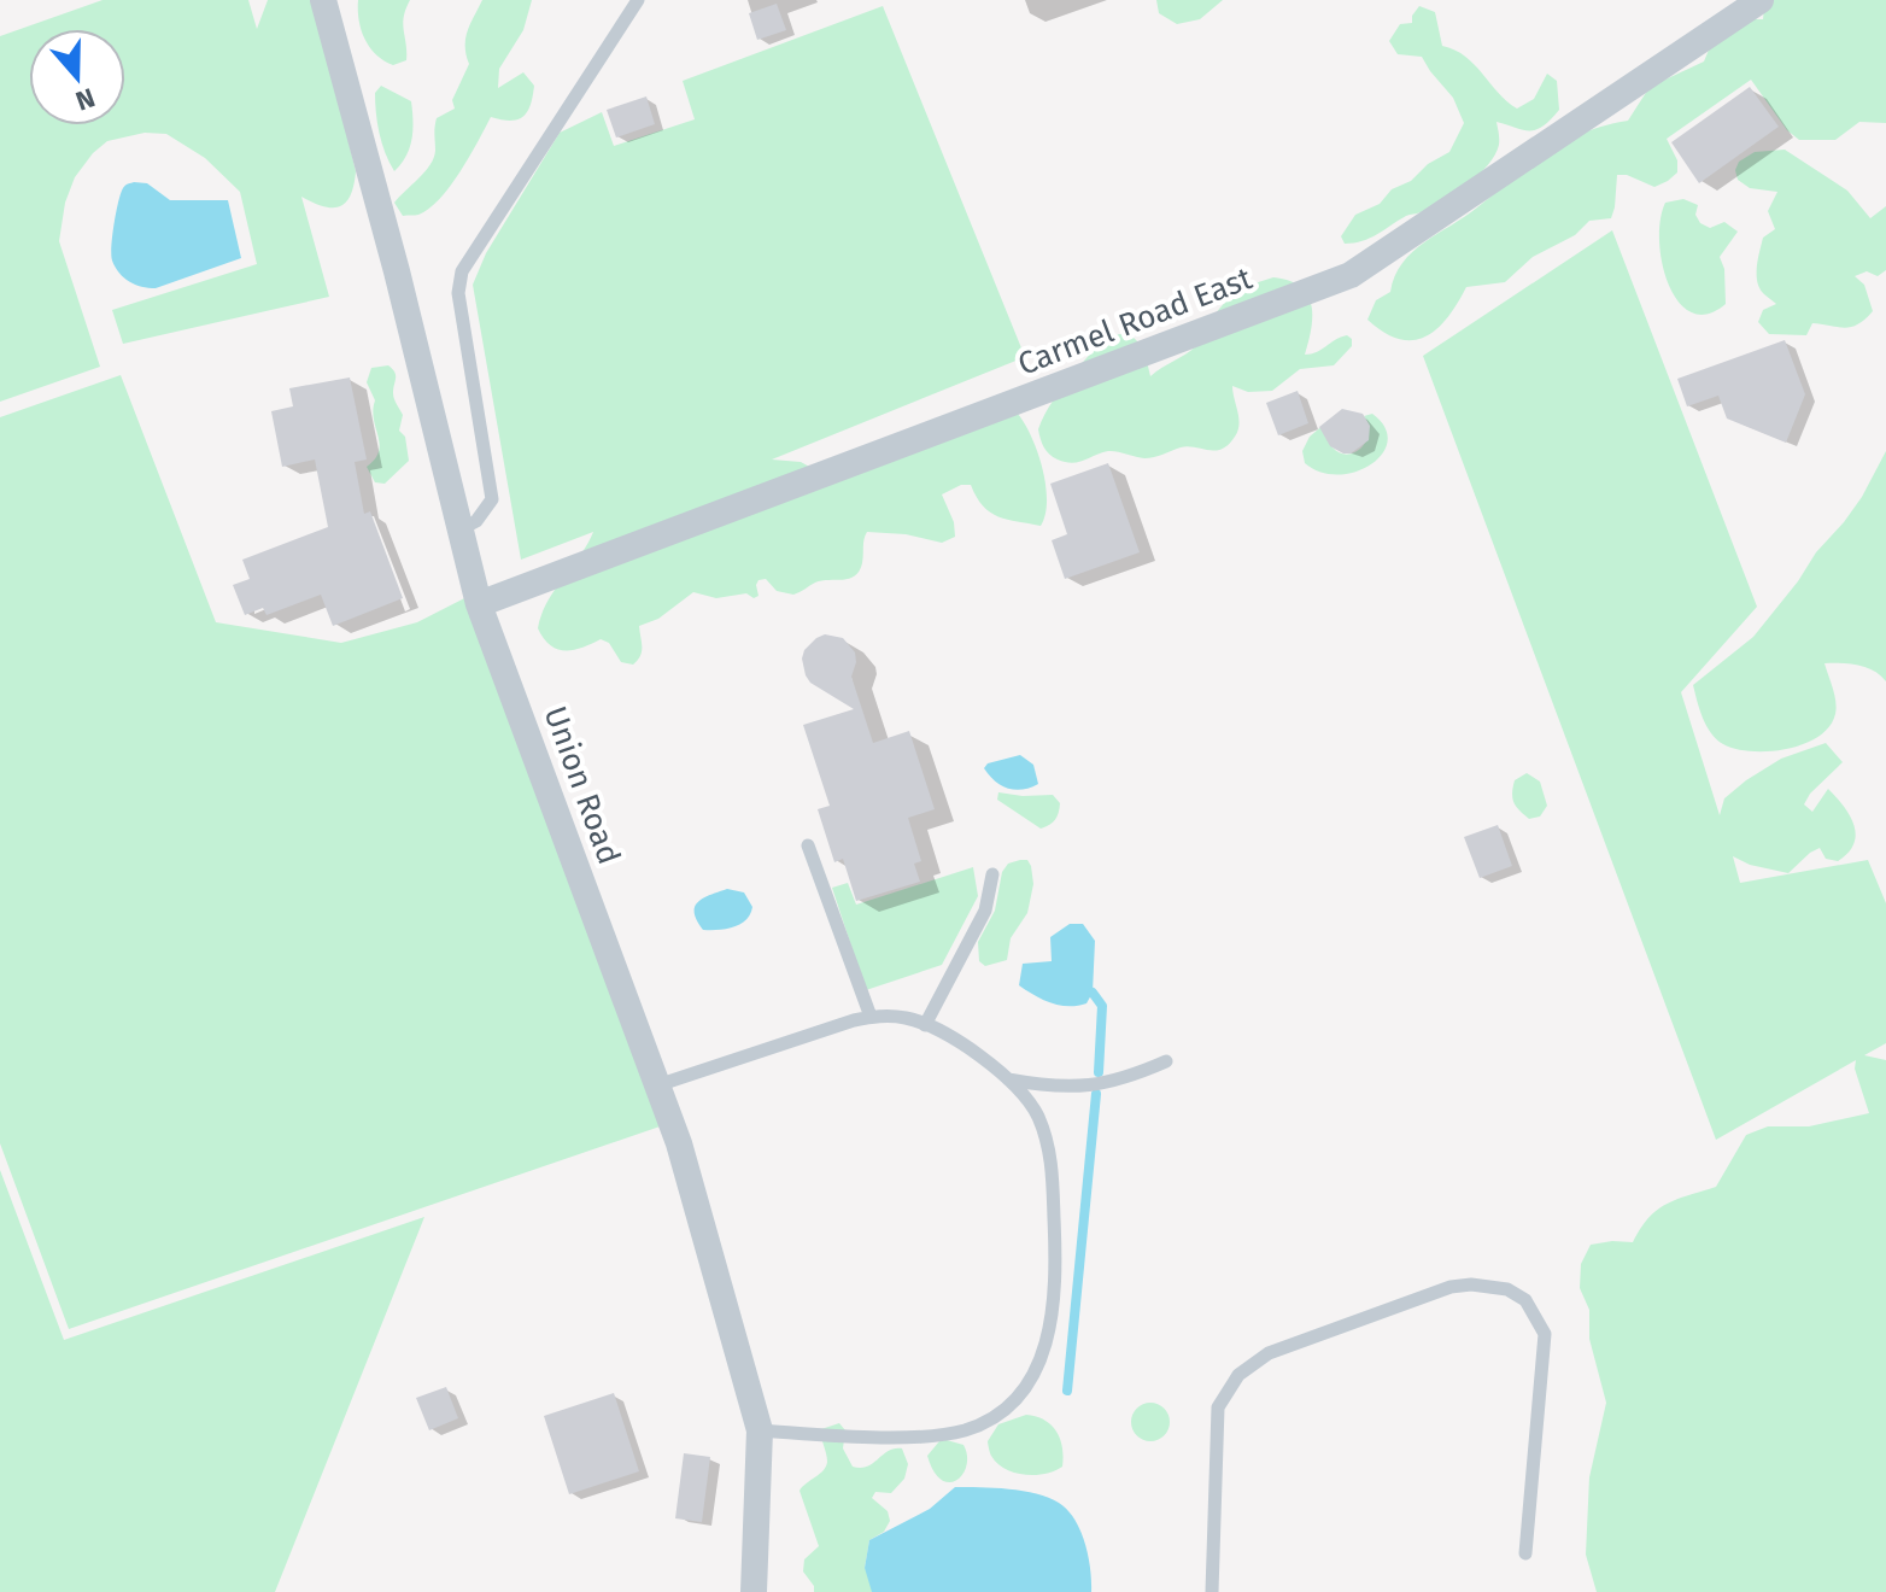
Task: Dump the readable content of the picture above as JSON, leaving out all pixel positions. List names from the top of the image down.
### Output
{
  "streets": {
    "street": ["Carmel Road East", "Union Road"]
  },
  "crossings": [
    ["Carmel Road East", "Union Road"]
  ],
  "north": "bottom"
}
